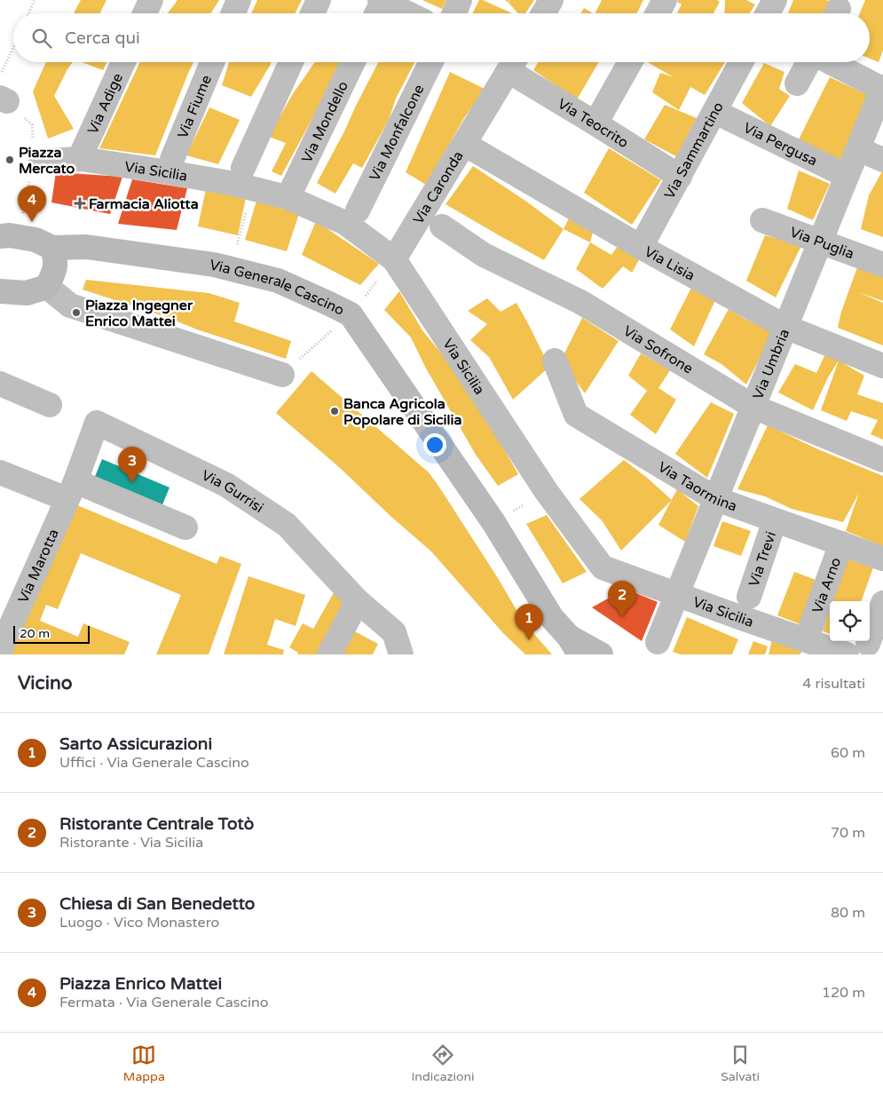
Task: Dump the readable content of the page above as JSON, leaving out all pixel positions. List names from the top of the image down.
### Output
{
  "streets": {
    "street": [
      "Via Adige",
      "Via Fiume",
      "Via Mondello",
      "Via Teocrito",
      "Via Monfalcone",
      "Via Pergusa",
      "Via Sammartino",
      "Via Sicilia",
      "Via Caronda",
      "Via Puglia",
      "Via Lisia",
      "Via Generale Cascino",
      "Via Sofrone",
      "Via Umbria",
      "Via Taormina",
      "Via Gurrisi",
      "Via Trevi",
      "Via Marotta",
      "Via Arno"
    ]
  },
  "crossings": [
    ["Via Teocrito", "Via Sammartino"],
    ["Via Pergusa", "Via Sammartino"],
    ["Via Pergusa", "Via Umbria"],
    ["Via Sammartino", "Via Lisia"],
    ["Via Sicilia", "Via Caronda"],
    ["Via Sicilia", "Via Umbria"],
    ["Via Sicilia", "Via Arno"],
    ["Via Caronda", "Via Lisia"],
    ["Via Puglia", "Via Umbria"],
    ["Via Lisia", "Via Umbria"],
    ["Via Sofrone", "Via Umbria"],
    ["Via Umbria", "Via Taormina"],
    ["Via Taormina", "Via Trevi"],
    ["Via Taormina", "Via Arno"],
    ["Via Gurrisi", "Via Marotta"]
  ],
  "places": {
    "other": ["Piazza Mercato", "Piazza Ingegner Enrico Mattei", "Banca Agricola Popolare di Sicilia"],
    "health": ["Farmacia Aliotta"]
  },
  "scale_bar": "20 m",
  "page": {
    "search": "Cerca qui",
    "pins": [
      "4",
      "3",
      "2",
      "1"
    ],
    "scale": "20 m",
    "heading": ["Vicino", "4 risultati"],
    "list": [
      {
        "mark": "1",
        "name": "Sarto Assicurazioni",
        "note": "Uffici · Via Generale Cascino",
        "value": "60 m"
      },
      {
        "mark": "2",
        "name": "Ristorante Centrale Totò",
        "note": "Ristorante · Via Sicilia",
        "value": "70 m"
      },
      {
        "mark": "3",
        "name": "Chiesa di San Benedetto",
        "note": "Luogo · Vico Monastero",
        "value": "80 m"
      },
      {
        "mark": "4",
        "name": "Piazza Enrico Mattei",
        "note": "Fermata · Via Generale Cascino",
        "value": "120 m"
      }
    ],
    "nav": ["Mappa", "Indicazioni", "Salvati"]
  }
}
